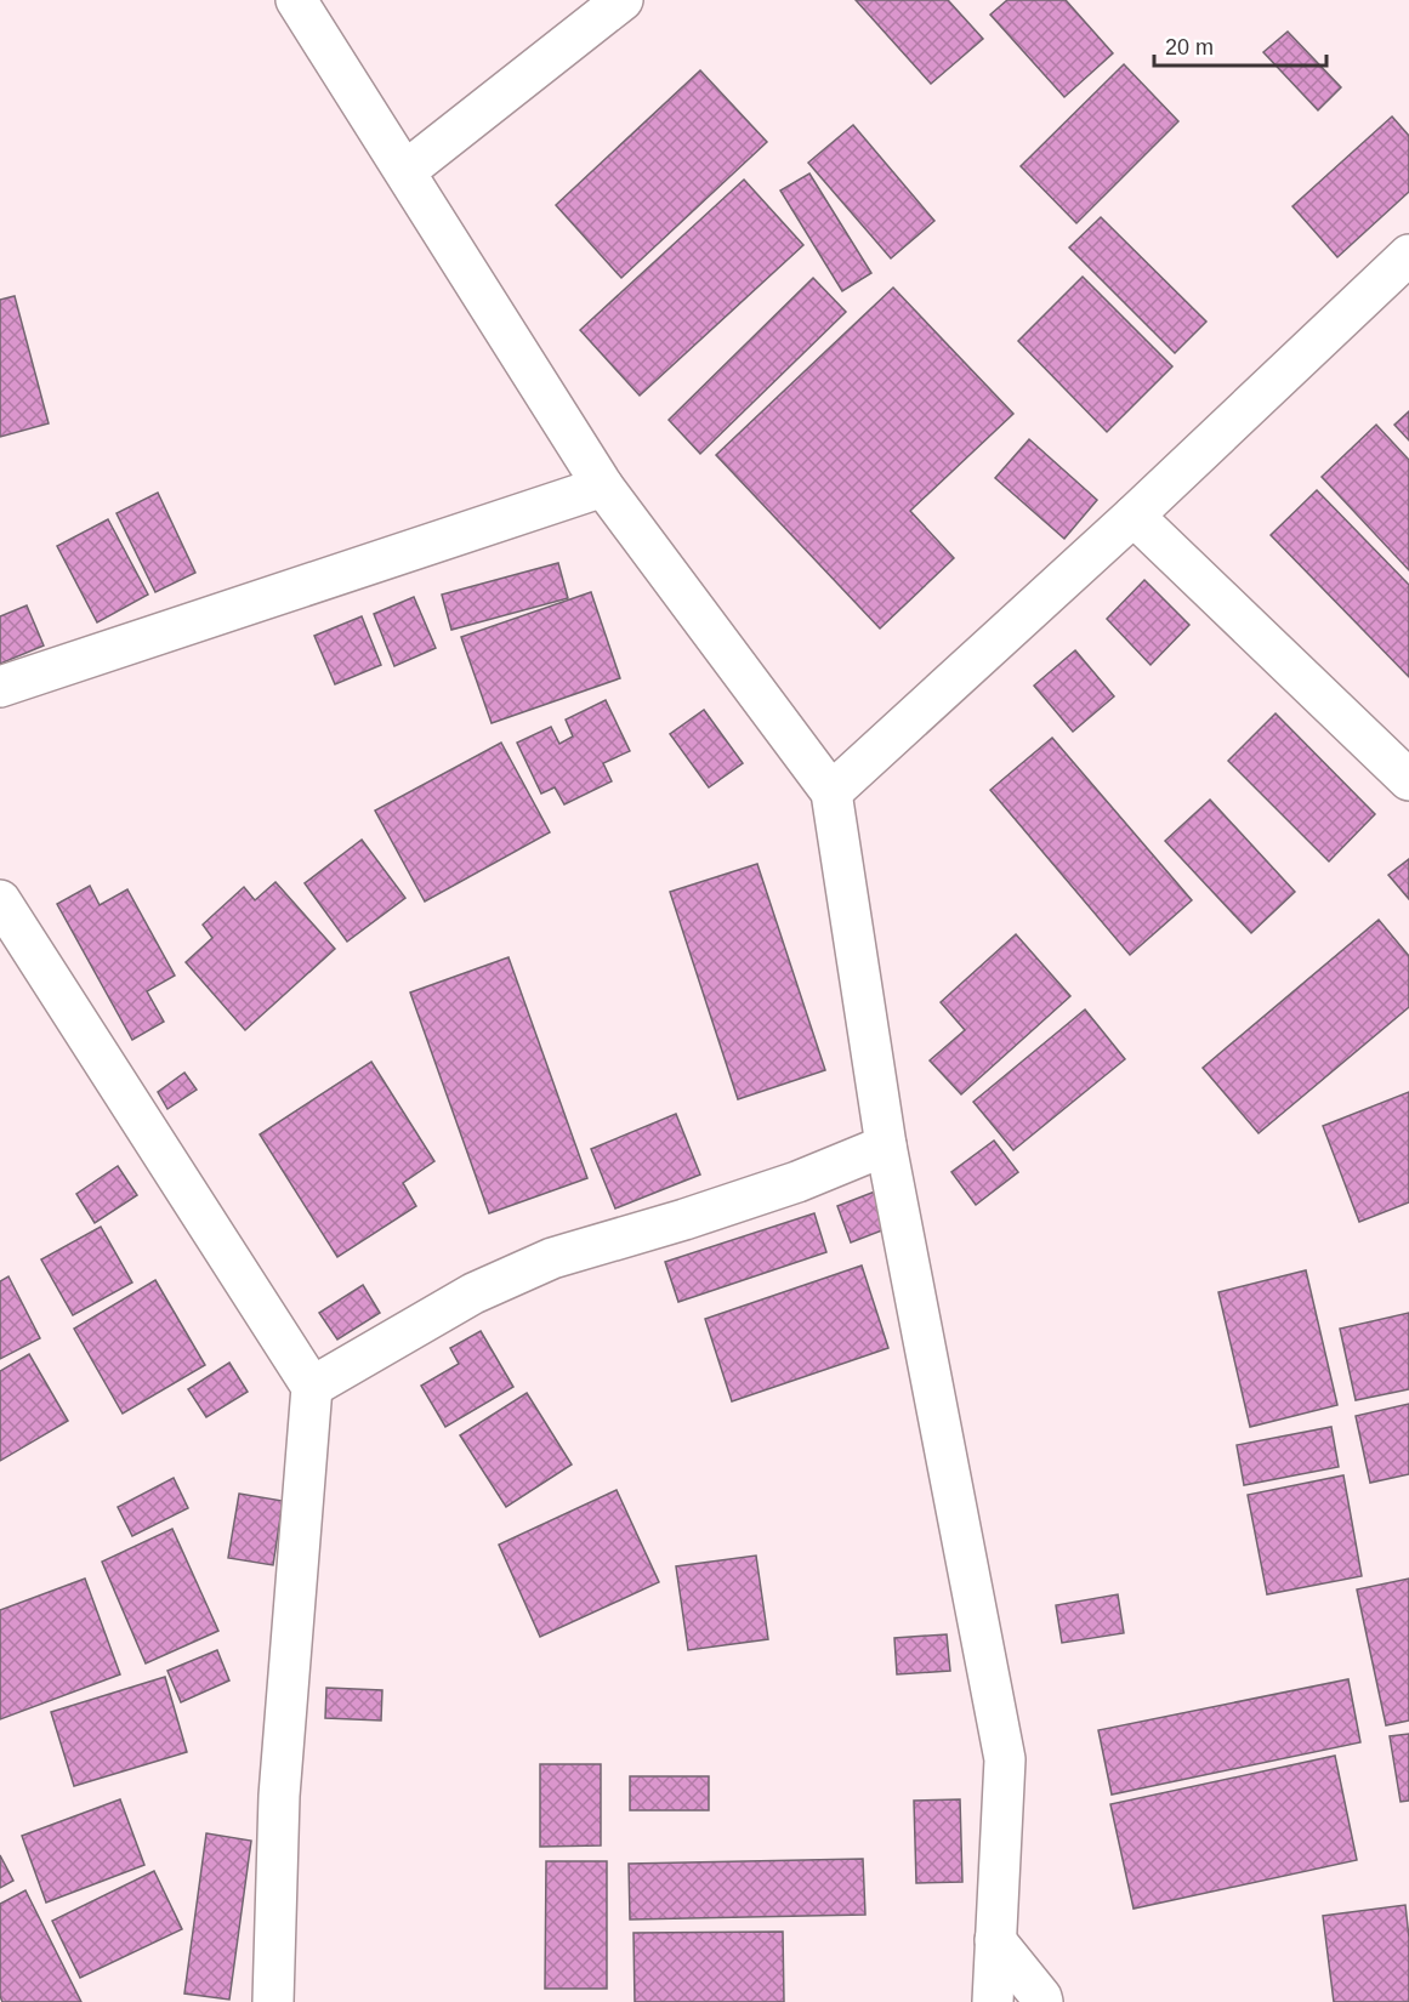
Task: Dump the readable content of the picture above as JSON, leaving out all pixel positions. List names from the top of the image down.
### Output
{
  "scale_bar": "20 m"
}
